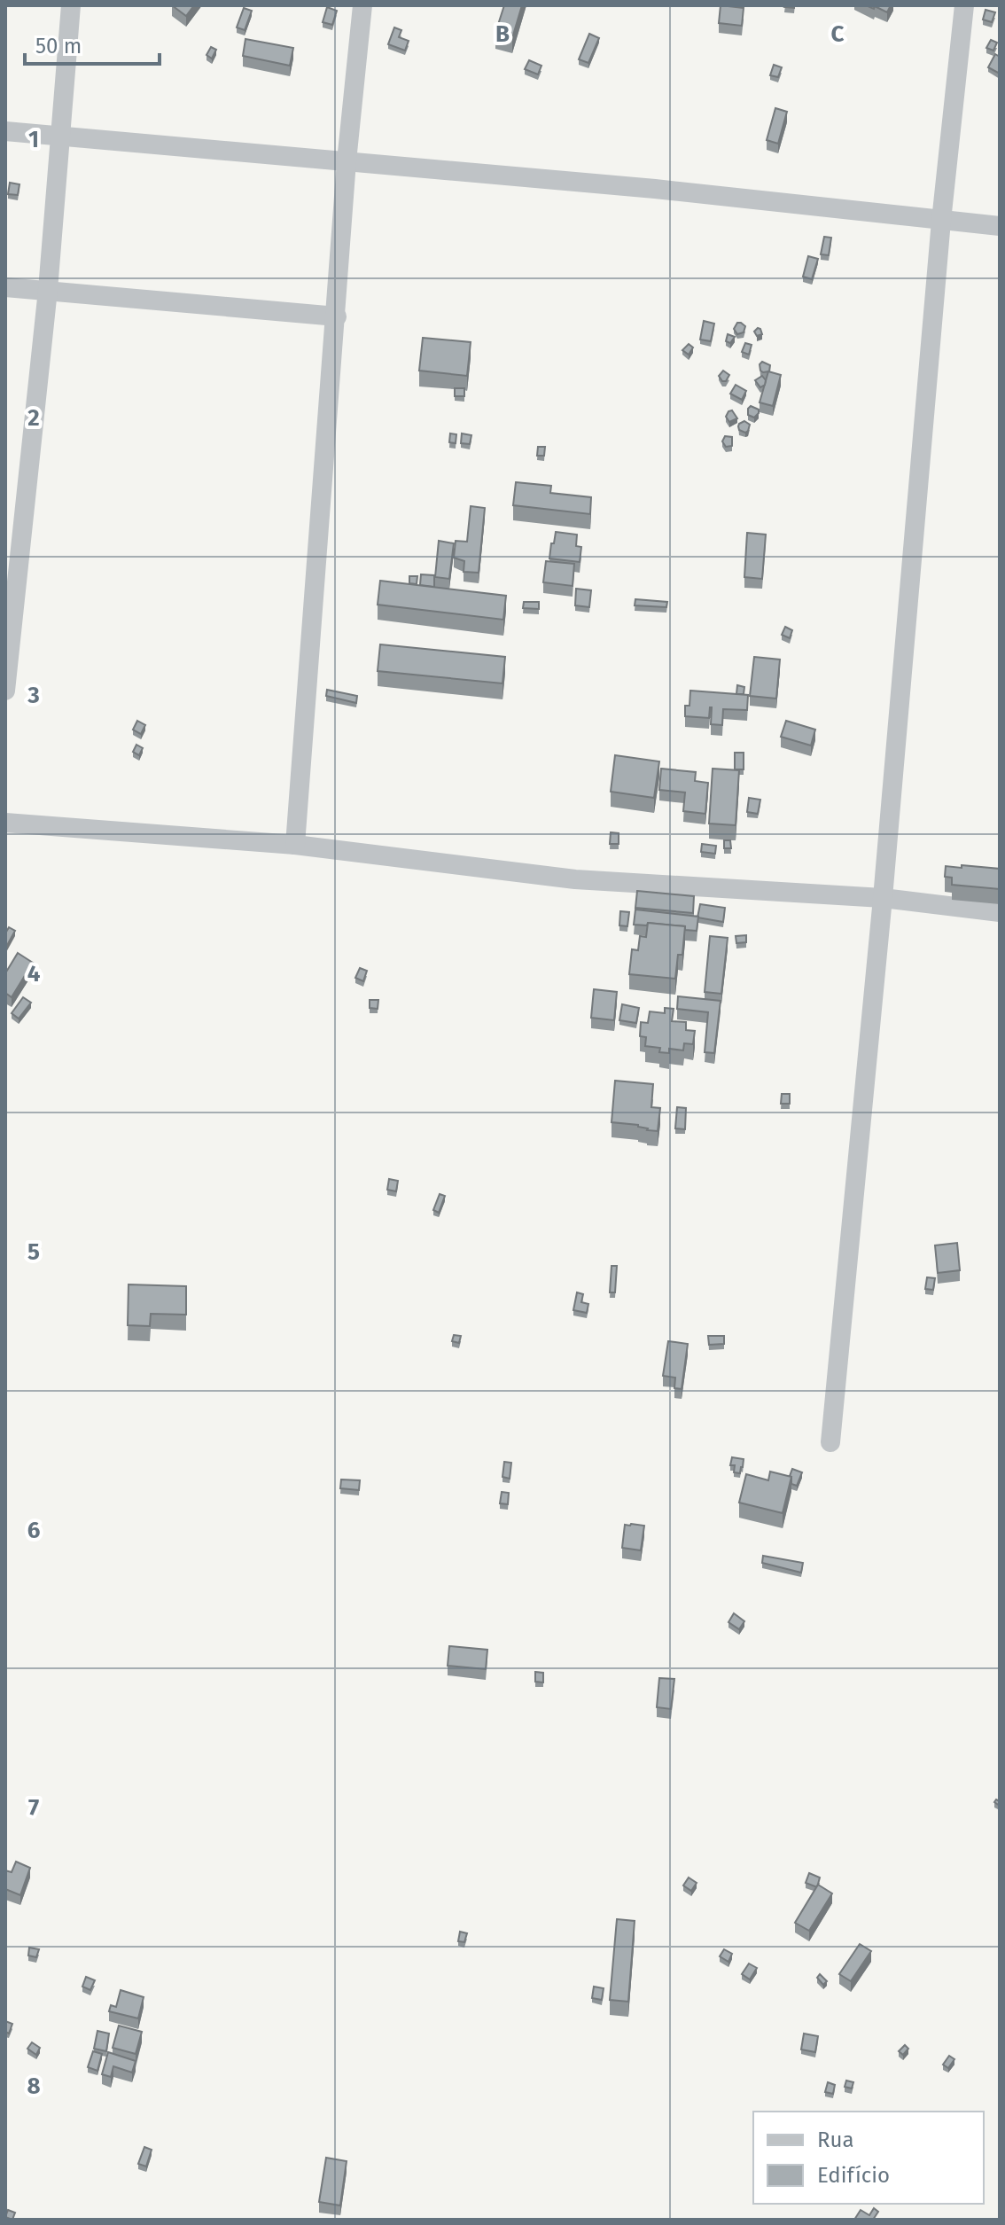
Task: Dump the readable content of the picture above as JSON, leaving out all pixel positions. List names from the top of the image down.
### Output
{
  "legend": ["Rua", "Edifício"],
  "scale_bar": "50 m",
  "grid": {
    "columns": ["B", "C"],
    "rows": [
      "1",
      "2",
      "3",
      "4",
      "5",
      "6",
      "7",
      "8"
    ]
  }
}
